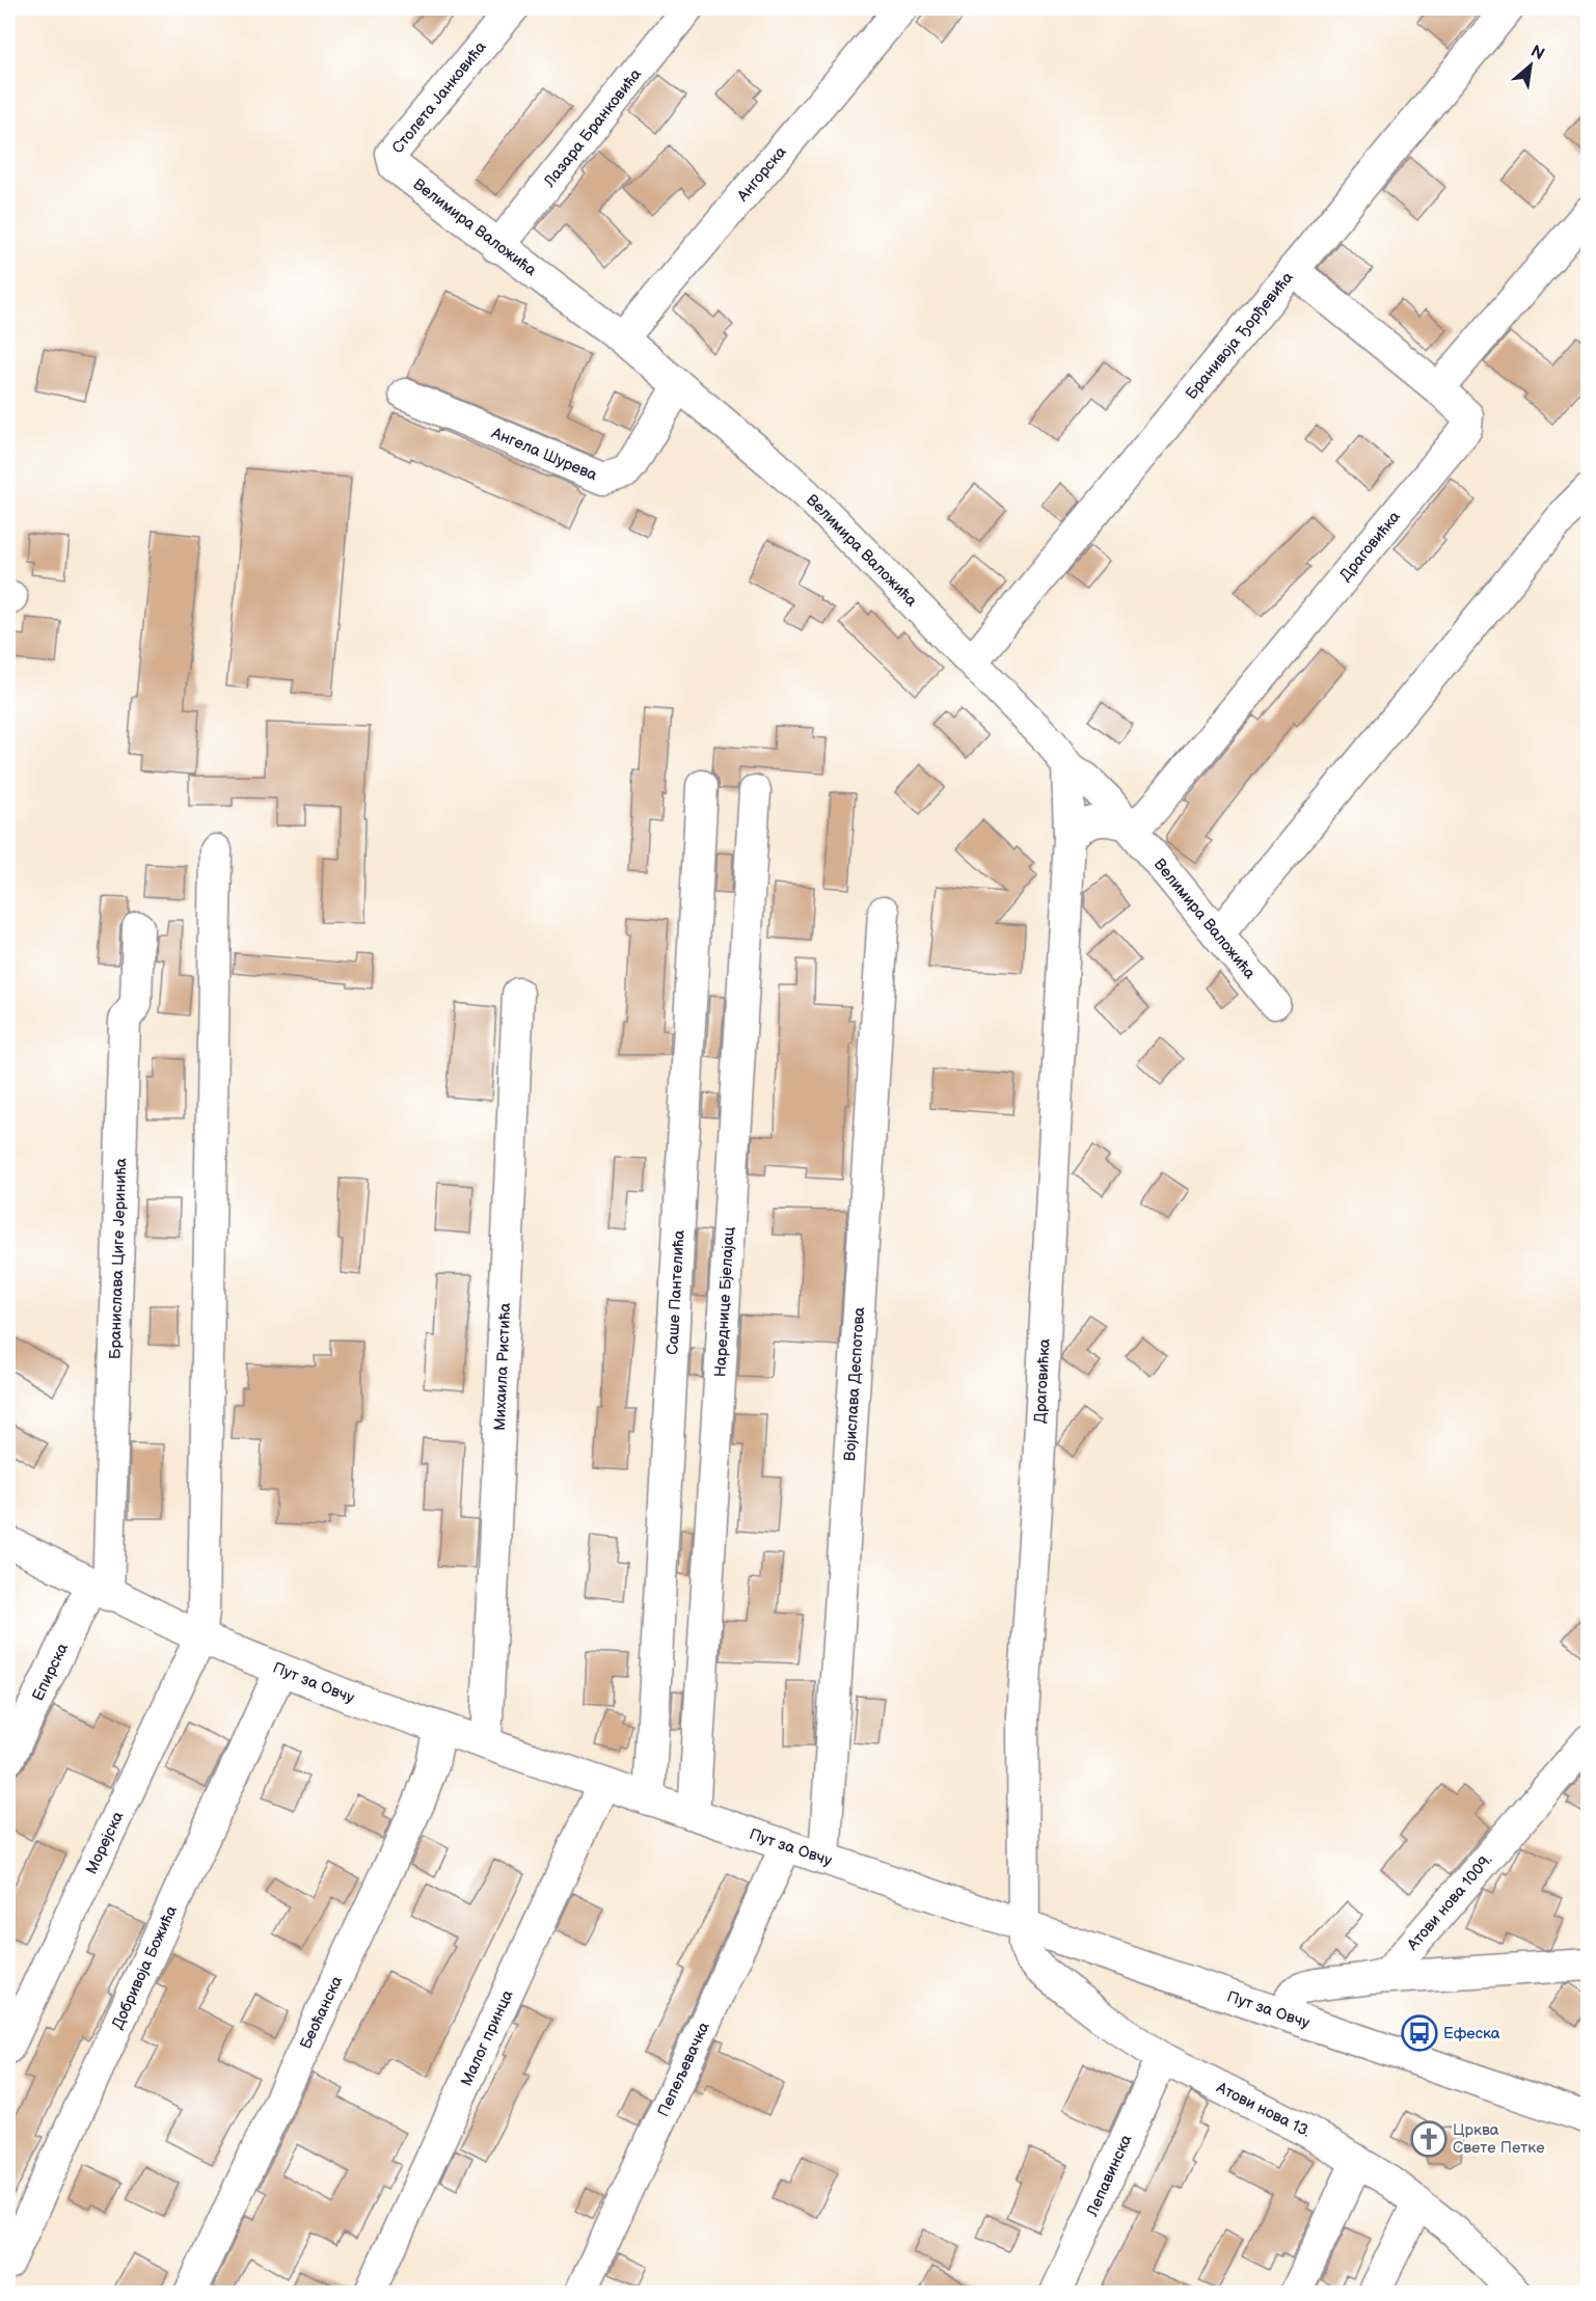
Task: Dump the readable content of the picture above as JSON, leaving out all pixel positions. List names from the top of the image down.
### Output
{
  "streets": {
    "street": [
      "Столета Јанковића",
      "Лазара Бранковића",
      "Ангорска",
      "Велимира Валожића",
      "Бранивоја Ђорђевића",
      "Ангела Шурева",
      "Драговићка",
      "Бранислава Циге Јеринића",
      "Саше Пантелића",
      "Нареднице Бјелајац",
      "Михаила Ристића",
      "Војислава Деспотова",
      "Епирска",
      "Пут за Овчу",
      "Морејска",
      "Атови нова 1009.",
      "Добривоја Божића",
      "Беоћанска",
      "Малог принца",
      "Пепељевачка",
      "Атови нова 13.",
      "Лепавинска"
    ]
  },
  "crossings": [
    ["Столета Јанковића", "Велимира Валожића"],
    ["Лазара Бранковића", "Велимира Валожића"],
    ["Ангорска", "Велимира Валожића"],
    ["Велимира Валожића", "Бранивоја Ђорђевића"],
    ["Велимира Валожића", "Ангела Шурева"],
    ["Велимира Валожића", "Драговићка"],
    ["Драговићка", "Пут за Овчу"],
    ["Драговићка", "Атови нова 13."],
    ["Бранислава Циге Јеринића", "Епирска"],
    ["Бранислава Циге Јеринића", "Пут за Овчу"],
    ["Саше Пантелића", "Пут за Овчу"],
    ["Нареднице Бјелајац", "Пут за Овчу"],
    ["Михаила Ристића", "Пут за Овчу"],
    ["Војислава Деспотова", "Пут за Овчу"],
    ["Епирска", "Пут за Овчу"],
    ["Пут за Овчу", "Морејска"],
    ["Пут за Овчу", "Атови нова 1009."],
    ["Пут за Овчу", "Добривоја Божића"],
    ["Пут за Овчу", "Беоћанска"],
    ["Пут за Овчу", "Малог принца"],
    ["Пут за Овчу", "Пепељевачка"],
    ["Пут за Овчу", "Атови нова 13."],
    ["Атови нова 13.", "Лепавинска"]
  ],
  "places": {
    "bus stop": ["Ефеска"],
    "church": ["Црква Свете Петке"]
  },
  "north": "top right"
}
